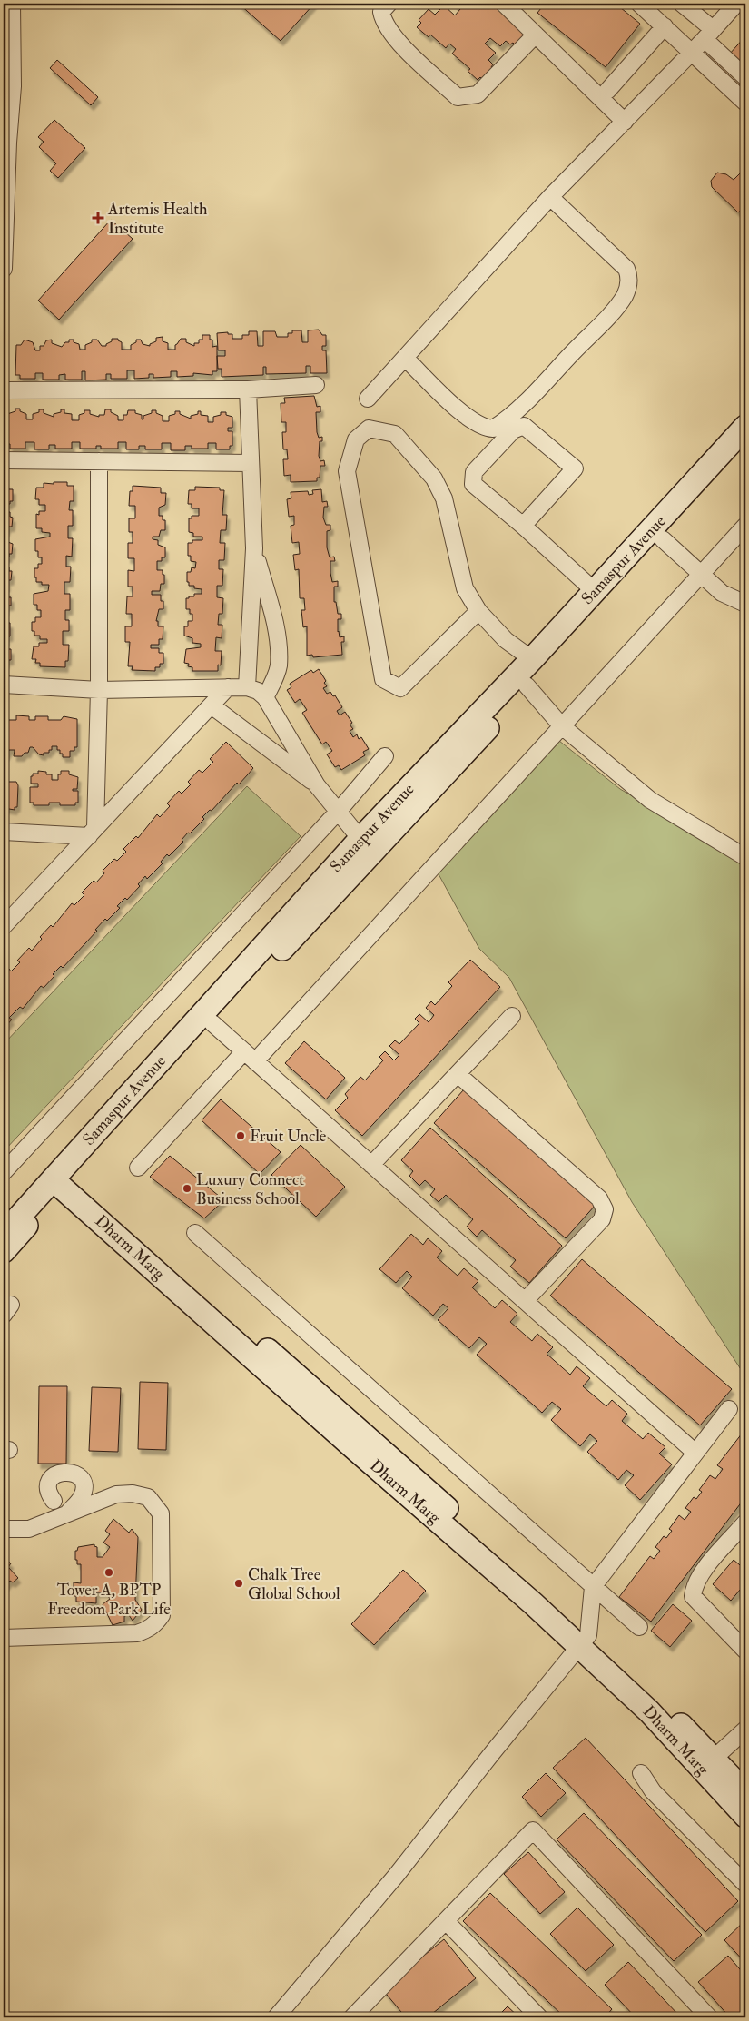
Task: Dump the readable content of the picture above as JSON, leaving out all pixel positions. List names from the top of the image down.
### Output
{
  "streets": {
    "main road": ["Samaspur Avenue", "Dharm Marg"]
  },
  "crossings": [
    ["Samaspur Avenue", "Dharm Marg"]
  ],
  "places": {
    "health": ["Artemis Health Institute"],
    "other": [
      "Fruit Uncle",
      "Luxury Connect Business School",
      "Tower A, BPTP Freedom Park Life",
      "Chalk Tree Global School"
    ]
  }
}
